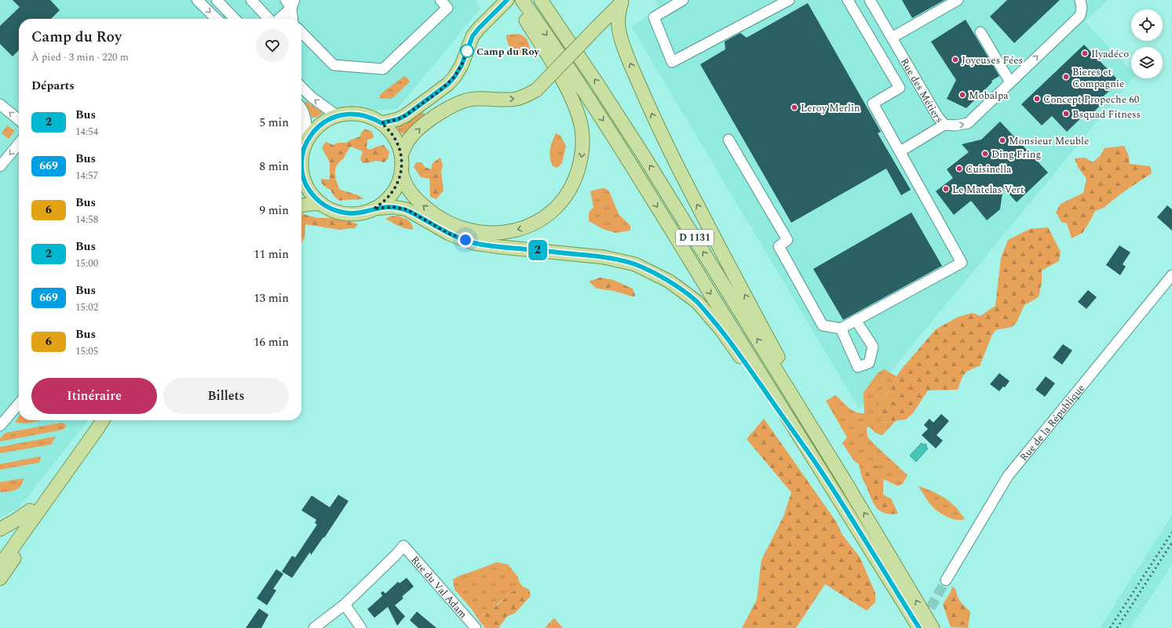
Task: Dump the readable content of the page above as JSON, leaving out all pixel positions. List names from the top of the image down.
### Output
{
  "streets": {
    "main road": ["D 1131"],
    "street": ["Rue des Métiers", "Rue de la République", "Rue du Val Adam"]
  },
  "one_way": ["Rue des Métiers"],
  "places": [
    "Camp du Roy",
    "Ilyadéco",
    "Joyeuses Fées",
    "Bieres et Compagnie",
    "Mobalpa",
    "Concept Propeche 60",
    "Leroy Merlin",
    "Bsquad Fitness",
    "Monsieur Meuble",
    "Ding Fring",
    "Cuisinella",
    "Le Matelas Vert"
  ],
  "lines": ["bus line 2"],
  "page": {
    "on_map": "2",
    "heading": [
      ["Camp du Roy", "À pied · 3 min · 220 m"],
      "Départs"
    ],
    "list": [
      {
        "mark": "2",
        "name": "Bus",
        "note": "14:54",
        "value": "5 min"
      },
      {
        "mark": "669",
        "name": "Bus",
        "note": "14:57",
        "value": "8 min"
      },
      {
        "mark": "6",
        "name": "Bus",
        "note": "14:58",
        "value": "9 min"
      },
      {
        "mark": "2",
        "name": "Bus",
        "note": "15:00",
        "value": "11 min"
      },
      {
        "mark": "669",
        "name": "Bus",
        "note": "15:02",
        "value": "13 min"
      },
      {
        "mark": "6",
        "name": "Bus",
        "note": "15:05",
        "value": "16 min"
      }
    ],
    "buttons": ["Itinéraire", "Billets"]
  }
}
